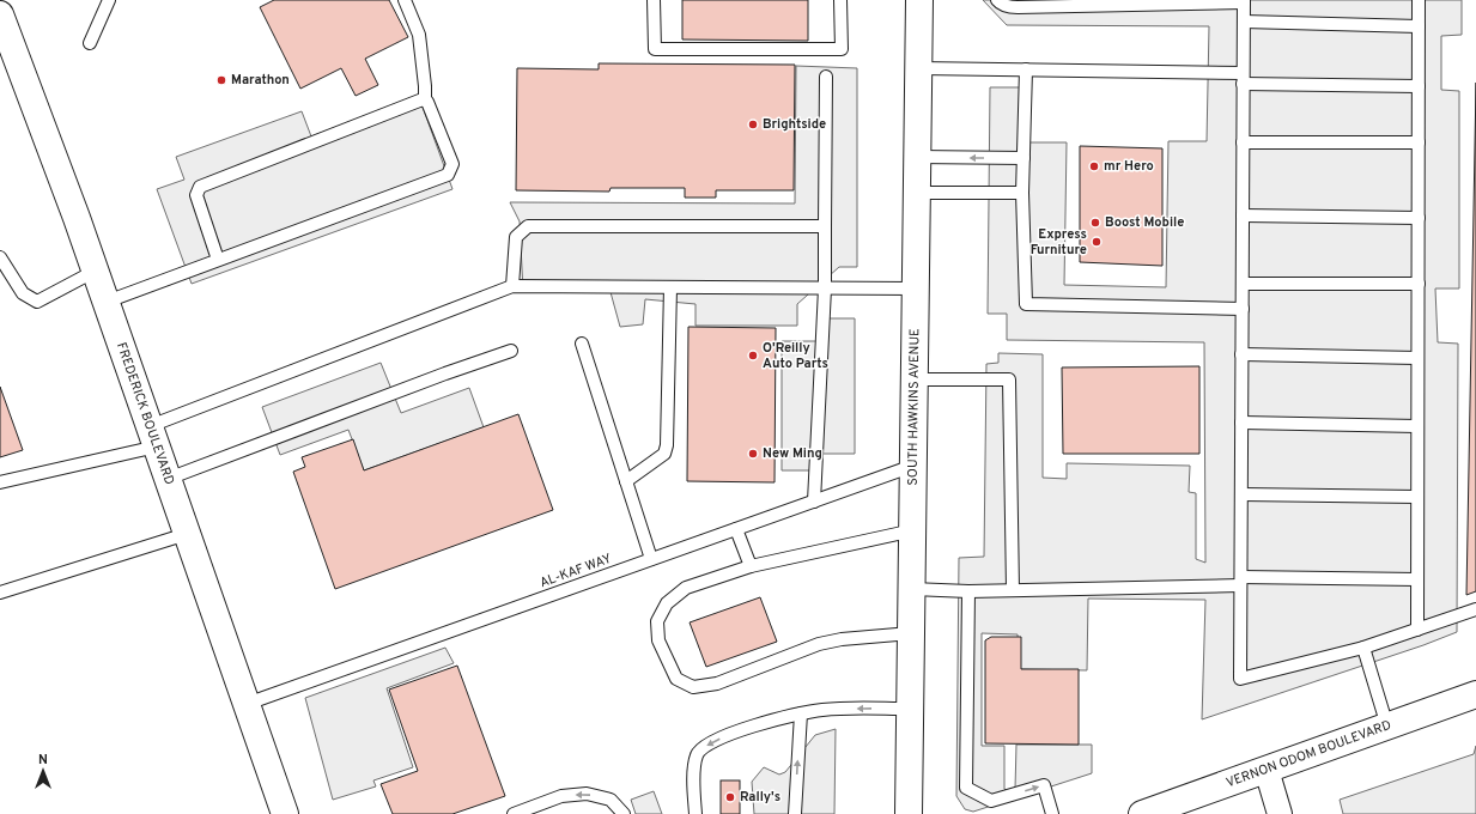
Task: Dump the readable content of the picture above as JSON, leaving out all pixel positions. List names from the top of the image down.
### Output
{
  "streets": {
    "street": ["SOUTH HAWKINS AVENUE", "FREDERICK BOULEVARD", "VERNON ODOM BOULEVARD"],
    "lane": ["AL-KAF WAY"]
  },
  "crossings": [
    ["SOUTH HAWKINS AVENUE", "AL-KAF WAY"],
    ["FREDERICK BOULEVARD", "AL-KAF WAY"]
  ],
  "places": [
    "Marathon",
    "Brightside",
    "mr Hero",
    "Boost Mobile",
    "Express Furniture",
    "O'Reilly Auto Parts",
    "New Ming",
    "Rally's"
  ],
  "north": "top"
}
